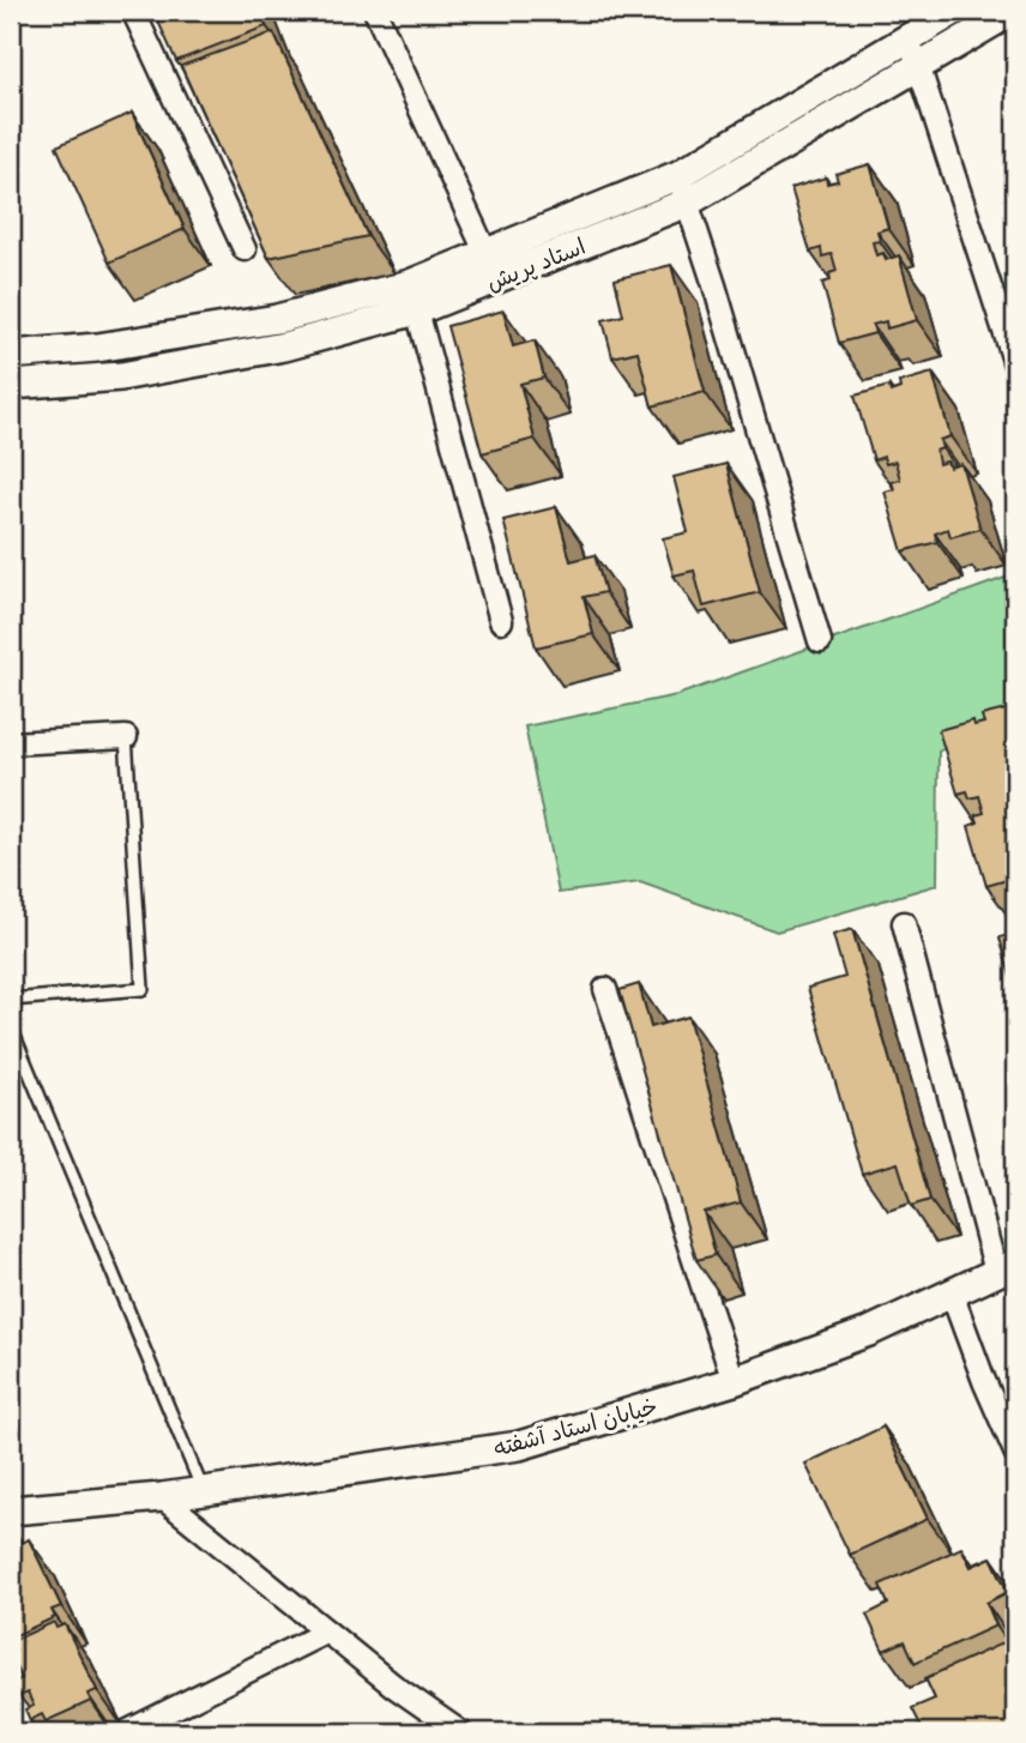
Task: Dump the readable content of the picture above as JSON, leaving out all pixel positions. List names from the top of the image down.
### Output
{
  "streets": {
    "street": ["استاد پریش", "خیابان استاد آشفته"]
  }
}
